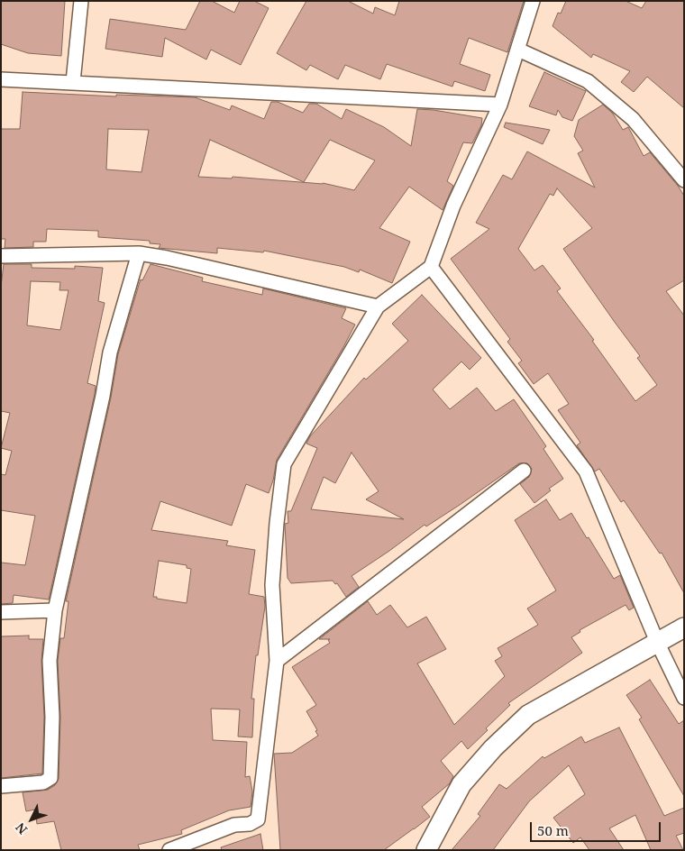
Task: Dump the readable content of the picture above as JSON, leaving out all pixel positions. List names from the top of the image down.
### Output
{
  "scale_bar": "50 m",
  "north": "bottom left"
}
